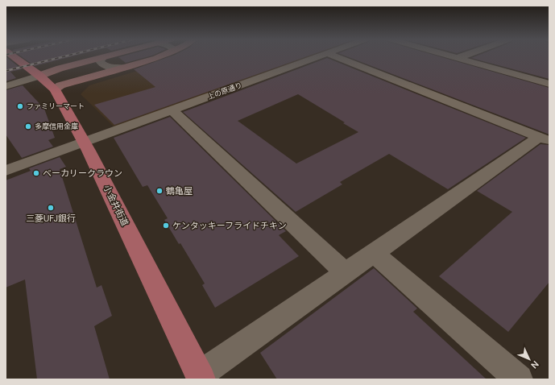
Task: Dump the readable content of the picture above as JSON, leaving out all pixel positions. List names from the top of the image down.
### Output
{
  "streets": {
    "main road": ["小金井街道"],
    "street": ["上の原通り"]
  },
  "crossings": [
    ["上の原通り", "小金井街道"]
  ],
  "places": [
    "ファミリーマート",
    "多摩信用金庫",
    "ベーカリークラウン",
    "鶴亀屋",
    "三菱UFJ銀行",
    "ケンタッキーフライドチキン"
  ],
  "north": "bottom right"
}
